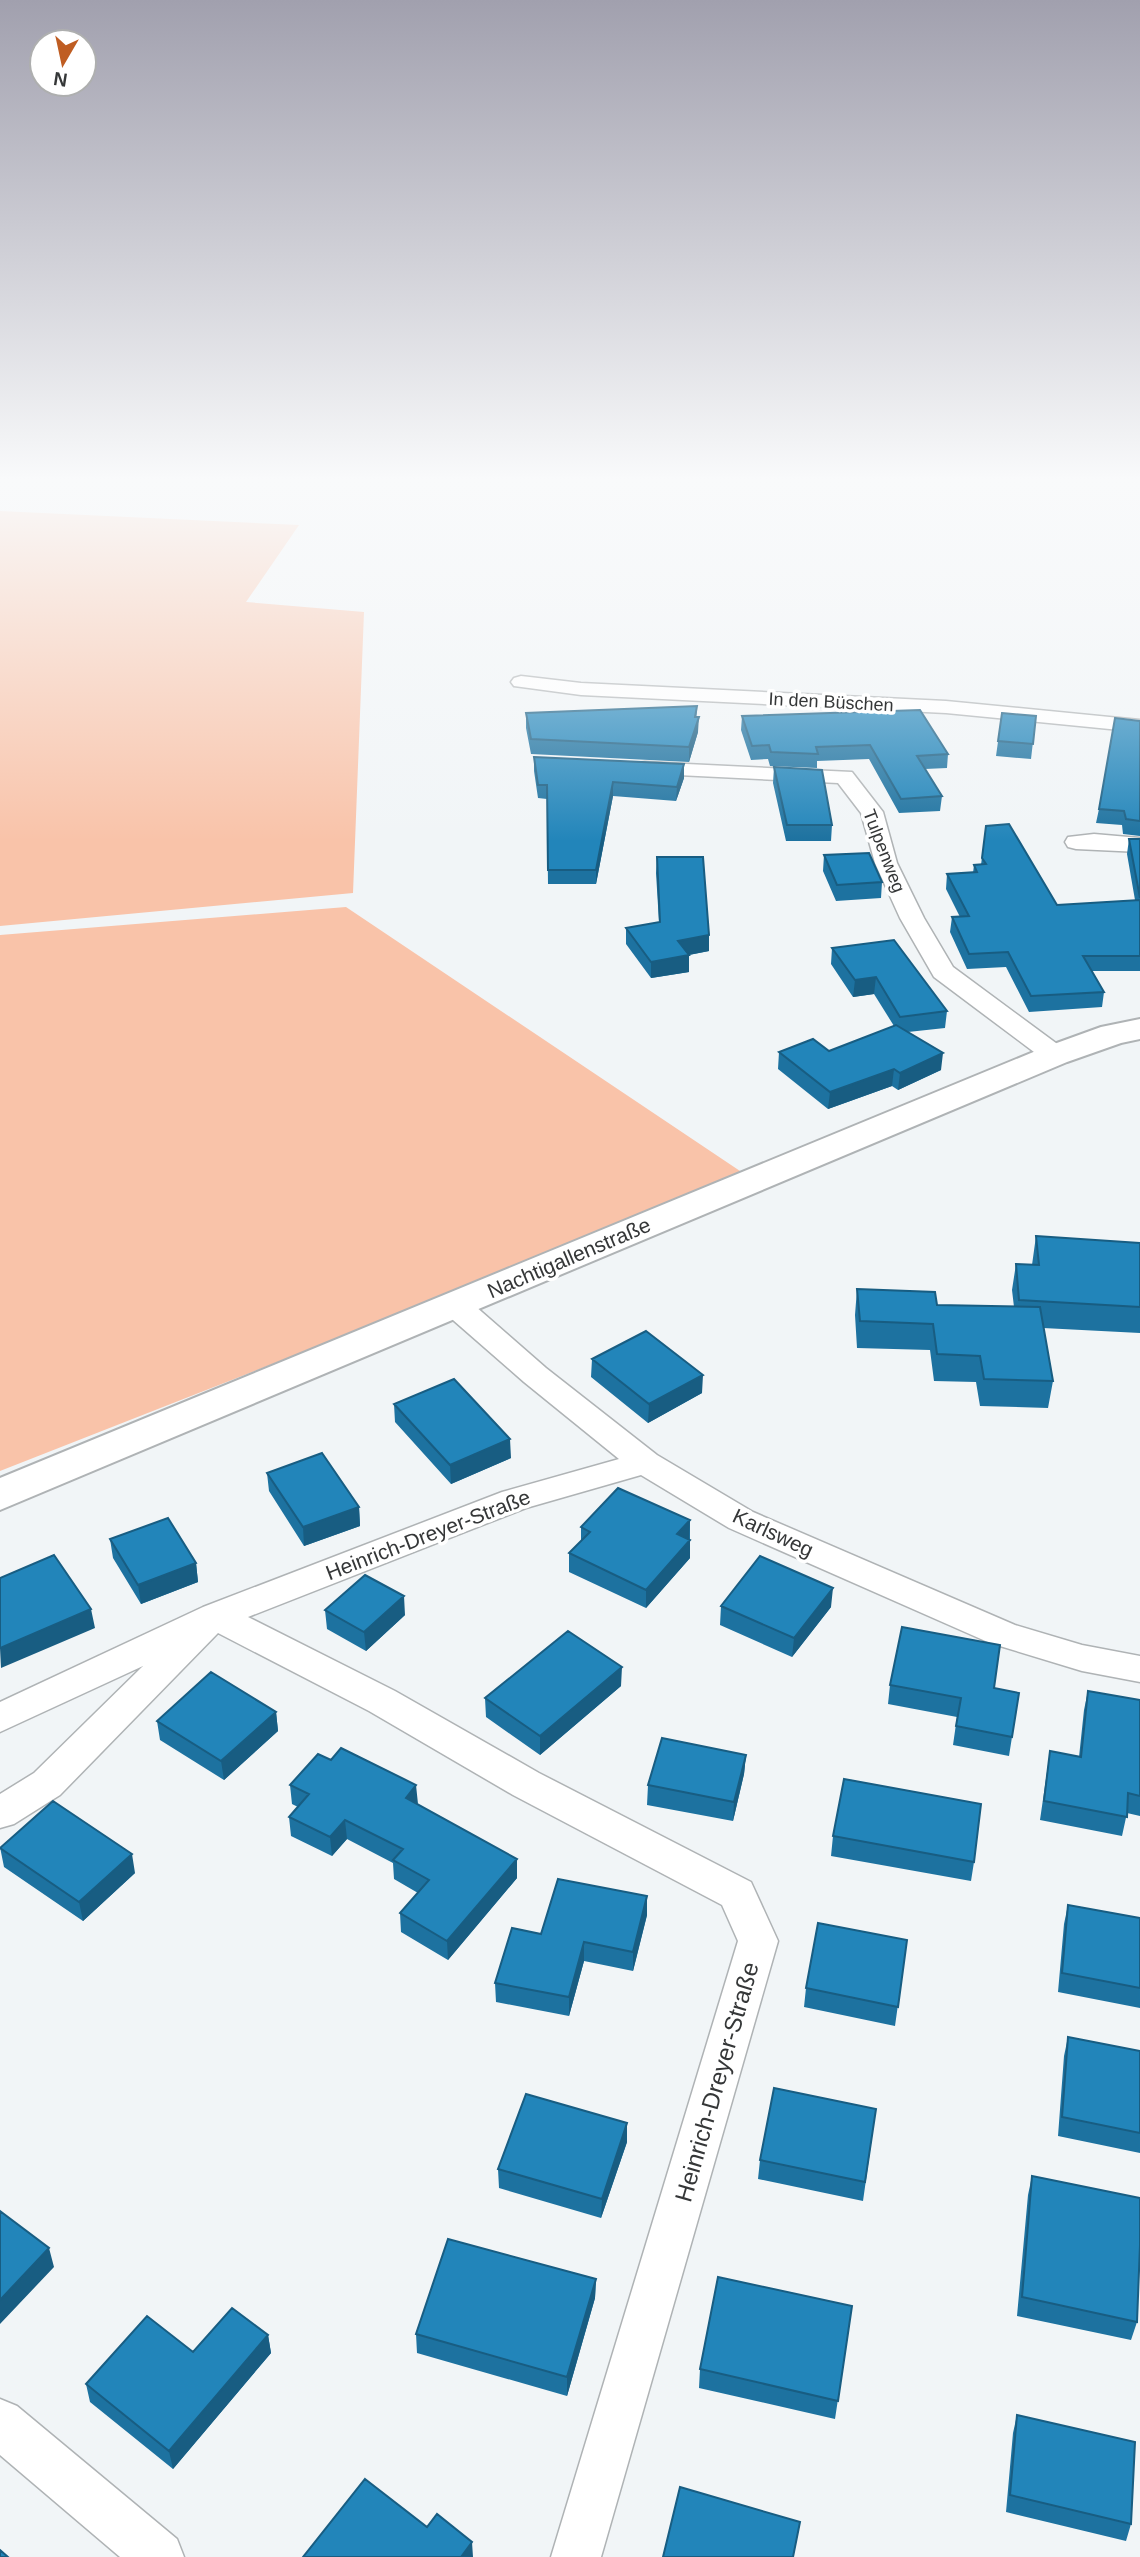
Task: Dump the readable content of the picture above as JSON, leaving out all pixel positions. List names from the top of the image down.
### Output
{
  "streets": {
    "street": [
      "In den Büschen",
      "Tulpenweg",
      "Nachtigallenstraße",
      "Karlsweg",
      "Heinrich-Dreyer-Straße"
    ]
  },
  "crossings": [
    ["Tulpenweg", "Nachtigallenstraße"],
    ["Nachtigallenstraße", "Karlsweg"],
    ["Karlsweg", "Heinrich-Dreyer-Straße"]
  ],
  "north": "bottom"
}
